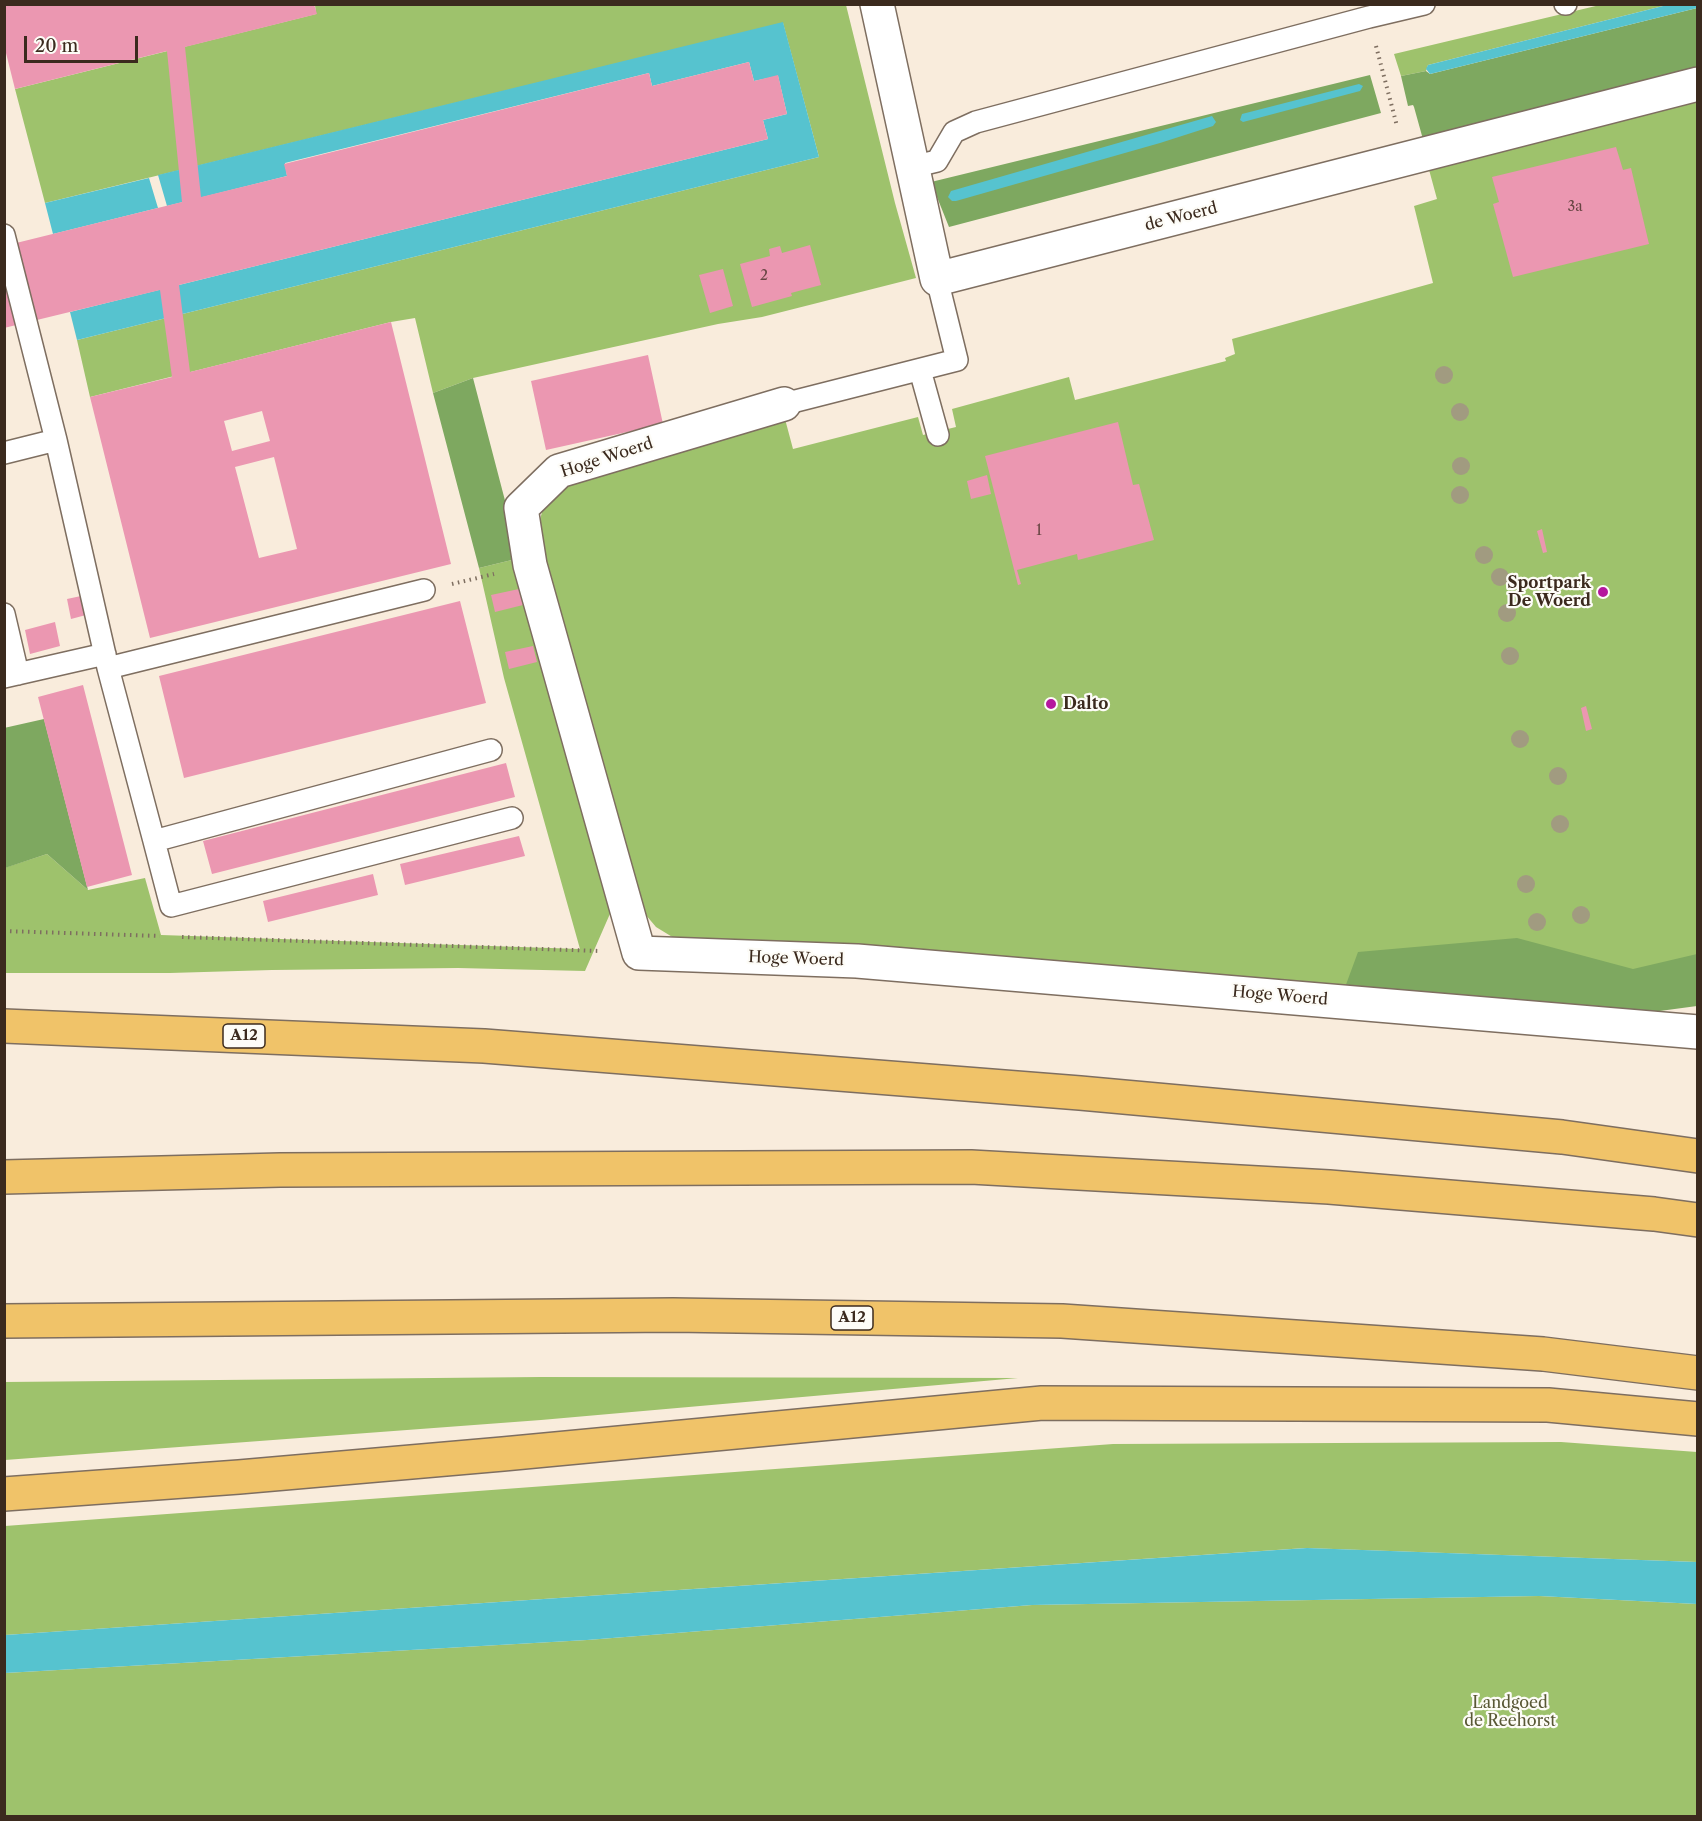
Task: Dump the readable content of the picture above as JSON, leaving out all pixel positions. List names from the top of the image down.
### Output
{
  "streets": {
    "highway": ["A12"],
    "street": ["de Woerd", "Hoge Woerd"]
  },
  "parks": ["Landgoed de Reehorst"],
  "places": ["Sportpark De Woerd", "Dalto"],
  "house_numbers": ["3a", "2", "1"],
  "scale_bar": "20 m"
}
